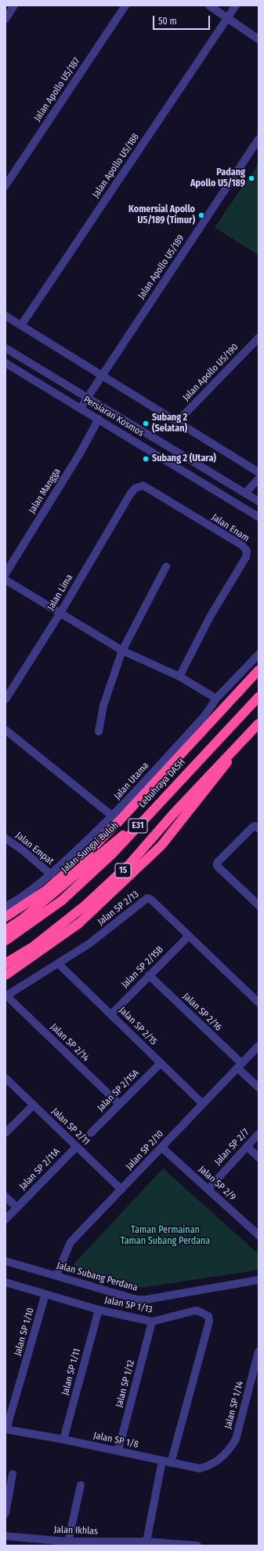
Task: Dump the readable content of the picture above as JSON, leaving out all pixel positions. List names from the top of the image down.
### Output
{
  "streets": {
    "highway": [
      "Lebuhraya DASH",
      "E31",
      "Jalan Sungai Buloh",
      "15"
    ],
    "street": [
      "Jalan Apollo U5/187",
      "Jalan Apollo U5/188",
      "Jalan Apollo U5/189",
      "Jalan Apollo U5/190",
      "Persiaran Kosmos",
      "Jalan Mangga",
      "Jalan Enam",
      "Jalan Lima",
      "Jalan Utama",
      "Jalan Empat",
      "Jalan SP 2/13",
      "Jalan SP 2/15B",
      "Jalan SP 2/16",
      "Jalan SP 2/15",
      "Jalan SP 2/14",
      "Jalan SP 2/15A",
      "Jalan SP 2/11",
      "Jalan SP 2/7",
      "Jalan SP 2/10",
      "Jalan SP 2/11A",
      "Jalan SP 2/9",
      "Jalan Subang Perdana",
      "Jalan SP 1/13",
      "Jalan SP 1/10",
      "Jalan SP 1/11",
      "Jalan SP 1/12",
      "Jalan SP 1/14",
      "Jalan SP 1/8",
      "Jalan Ikhlas"
    ]
  },
  "crossings": [
    ["Jalan Apollo U5/189", "Persiaran Kosmos"],
    ["Persiaran Kosmos", "Jalan Mangga"],
    ["Jalan Enam", "Jalan Lima"],
    ["Jalan Utama", "Jalan Empat"],
    ["E31", "15"],
    ["Jalan SP 2/13", "Jalan SP 2/15B"],
    ["Jalan SP 2/13", "Jalan SP 2/15"],
    ["Jalan SP 2/13", "Jalan SP 2/14"],
    ["Jalan SP 2/15B", "Jalan SP 2/16"],
    ["Jalan SP 2/15B", "Jalan SP 2/15"],
    ["Jalan SP 2/16", "Jalan SP 2/10"],
    ["Jalan SP 2/15", "Jalan SP 2/15A"],
    ["Jalan SP 2/15", "Jalan SP 2/10"],
    ["Jalan SP 2/14", "Jalan SP 2/15A"],
    ["Jalan SP 2/11", "Jalan SP 2/10"],
    ["Jalan SP 2/11", "Jalan SP 2/11A"],
    ["Jalan SP 2/7", "Jalan SP 2/9"],
    ["Jalan SP 2/10", "Jalan SP 2/9"],
    ["Jalan SP 2/10", "Jalan Subang Perdana"],
    ["Jalan SP 1/13", "Jalan SP 1/10"],
    ["Jalan SP 1/13", "Jalan SP 1/11"],
    ["Jalan SP 1/13", "Jalan SP 1/12"],
    ["Jalan SP 1/13", "Jalan SP 1/8"],
    ["Jalan SP 1/10", "Jalan SP 1/8"],
    ["Jalan SP 1/11", "Jalan SP 1/8"],
    ["Jalan SP 1/12", "Jalan SP 1/8"],
    ["Jalan SP 1/14", "Jalan SP 1/8"]
  ],
  "parks": ["Taman Permainan Taman Subang Perdana"],
  "places": [
    "Padang Apollo U5/189",
    "Komersial Apollo U5/189 (Timur)",
    "Subang 2 (Selatan)",
    "Subang 2 (Utara)"
  ],
  "scale_bar": "50 m"
}
